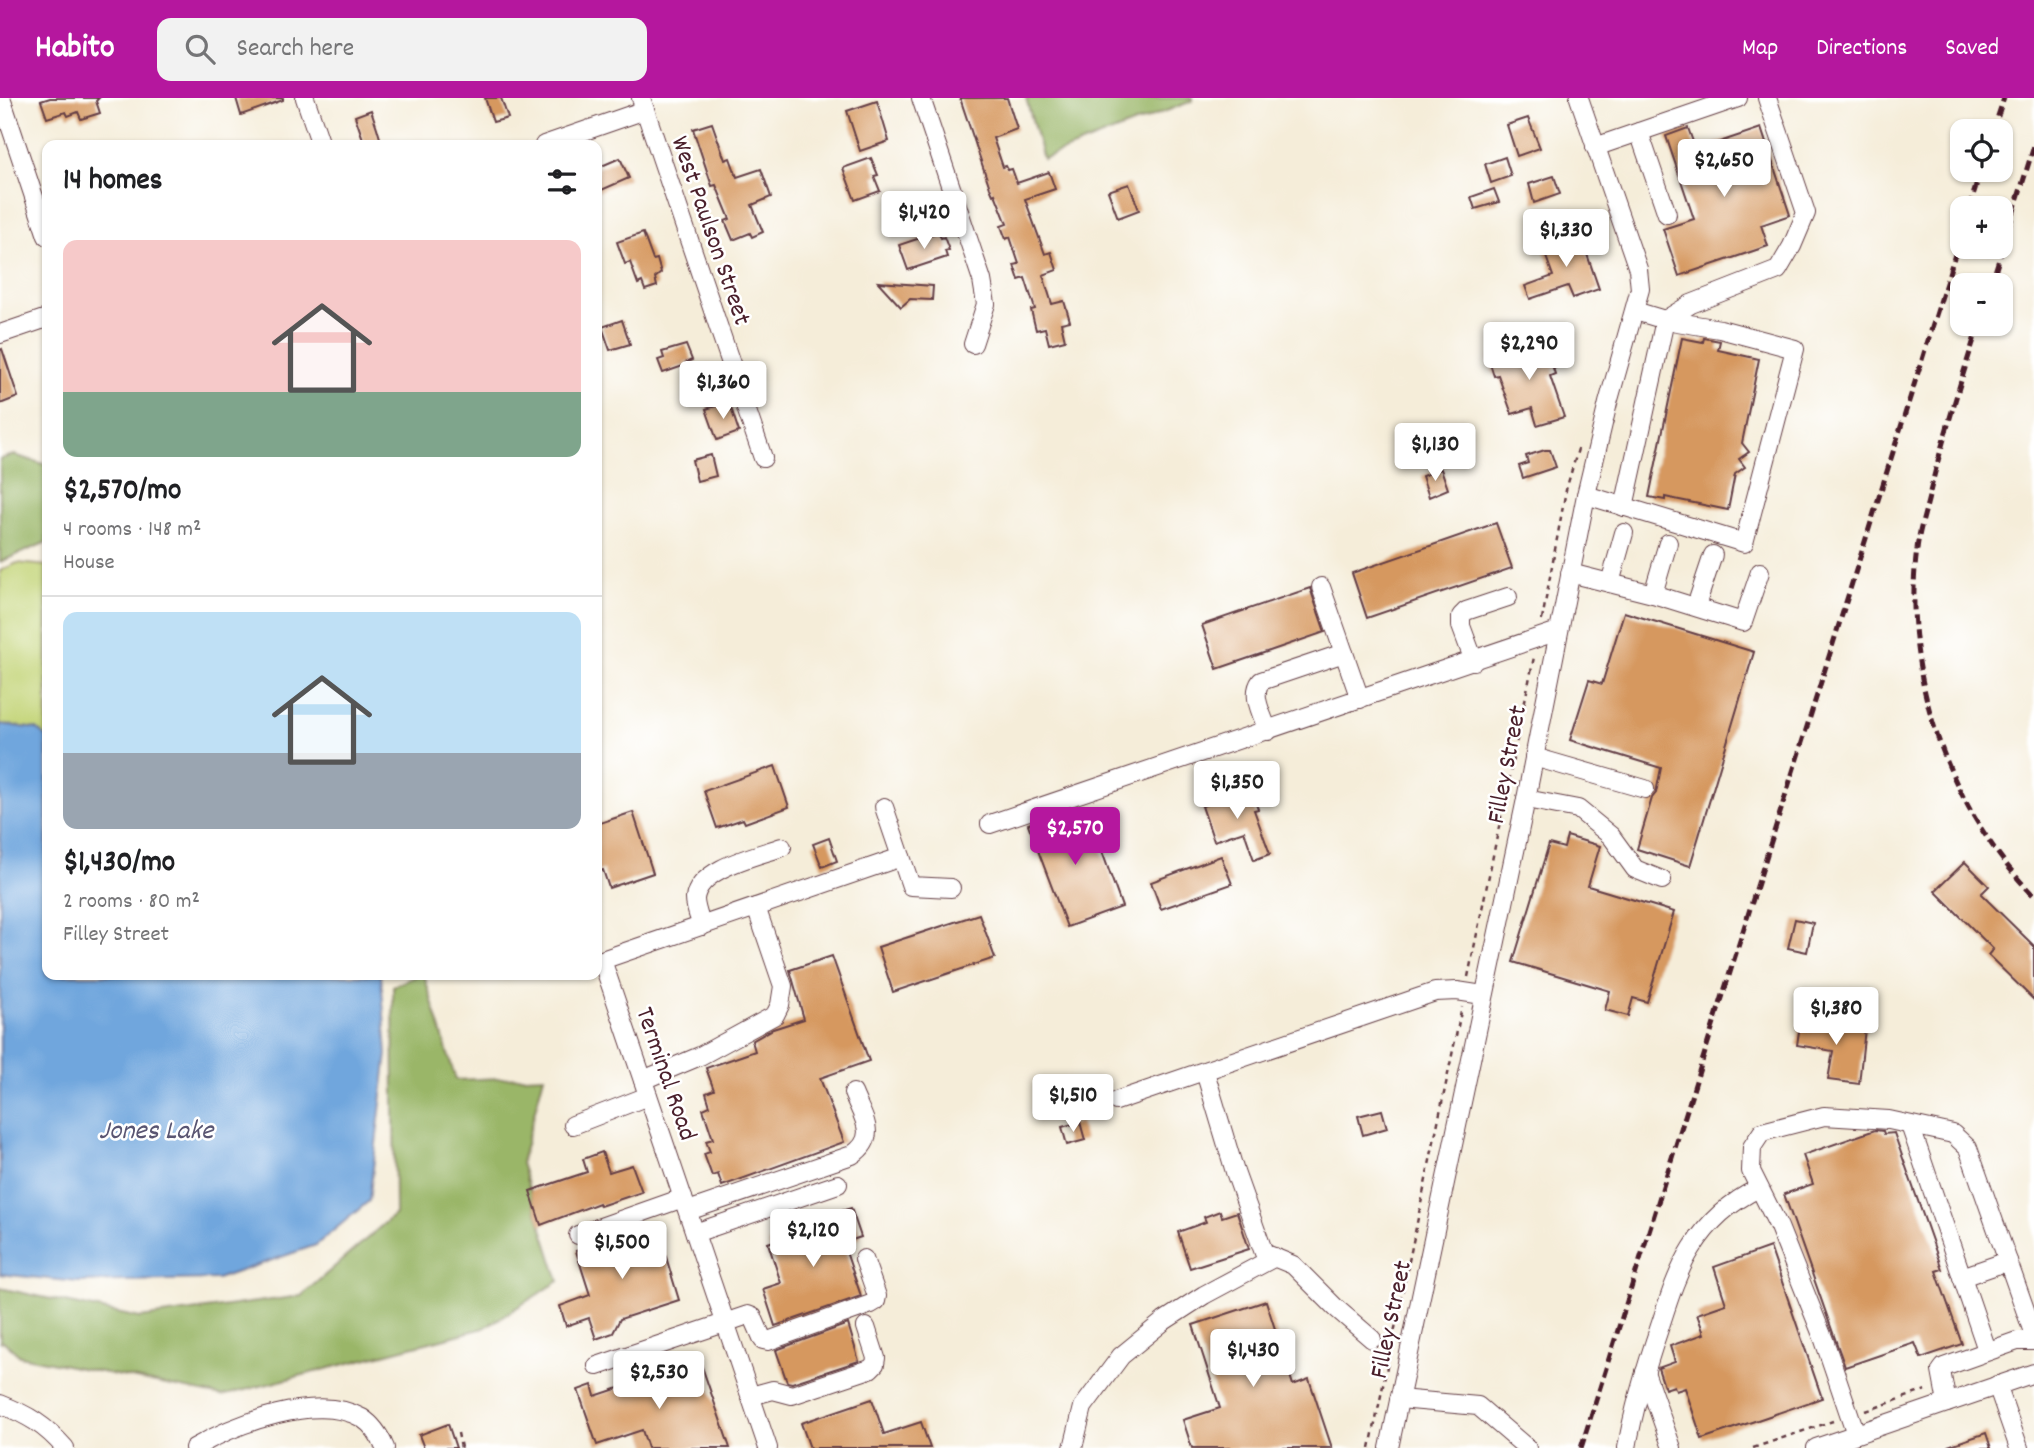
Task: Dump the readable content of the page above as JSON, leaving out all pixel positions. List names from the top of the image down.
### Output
{
  "streets": {
    "street": ["West Paulson Street", "Filley Street", "Terminal Road"]
  },
  "water": ["Jones Lake"],
  "page": {
    "header": "Habito",
    "search": "Search here",
    "nav": ["Map", "Directions", "Saved"],
    "map_buttons": ["+", "−"],
    "price": [
      "$2,650",
      "$1,420",
      "$1,330",
      "$2,290",
      "$1,360",
      "$1,130",
      "$1,350",
      "$2,570",
      "$1,380",
      "$1,510",
      "$2,120",
      "$1,500",
      "$1,430",
      "$2,530"
    ],
    "heading": "14 homes",
    "list": [
      {
        "name": "$2,570/mo",
        "note": "4 rooms · 148 m² · House"
      },
      {
        "name": "$1,430/mo",
        "note": "2 rooms · 80 m² · Filley Street"
      }
    ]
  }
}
